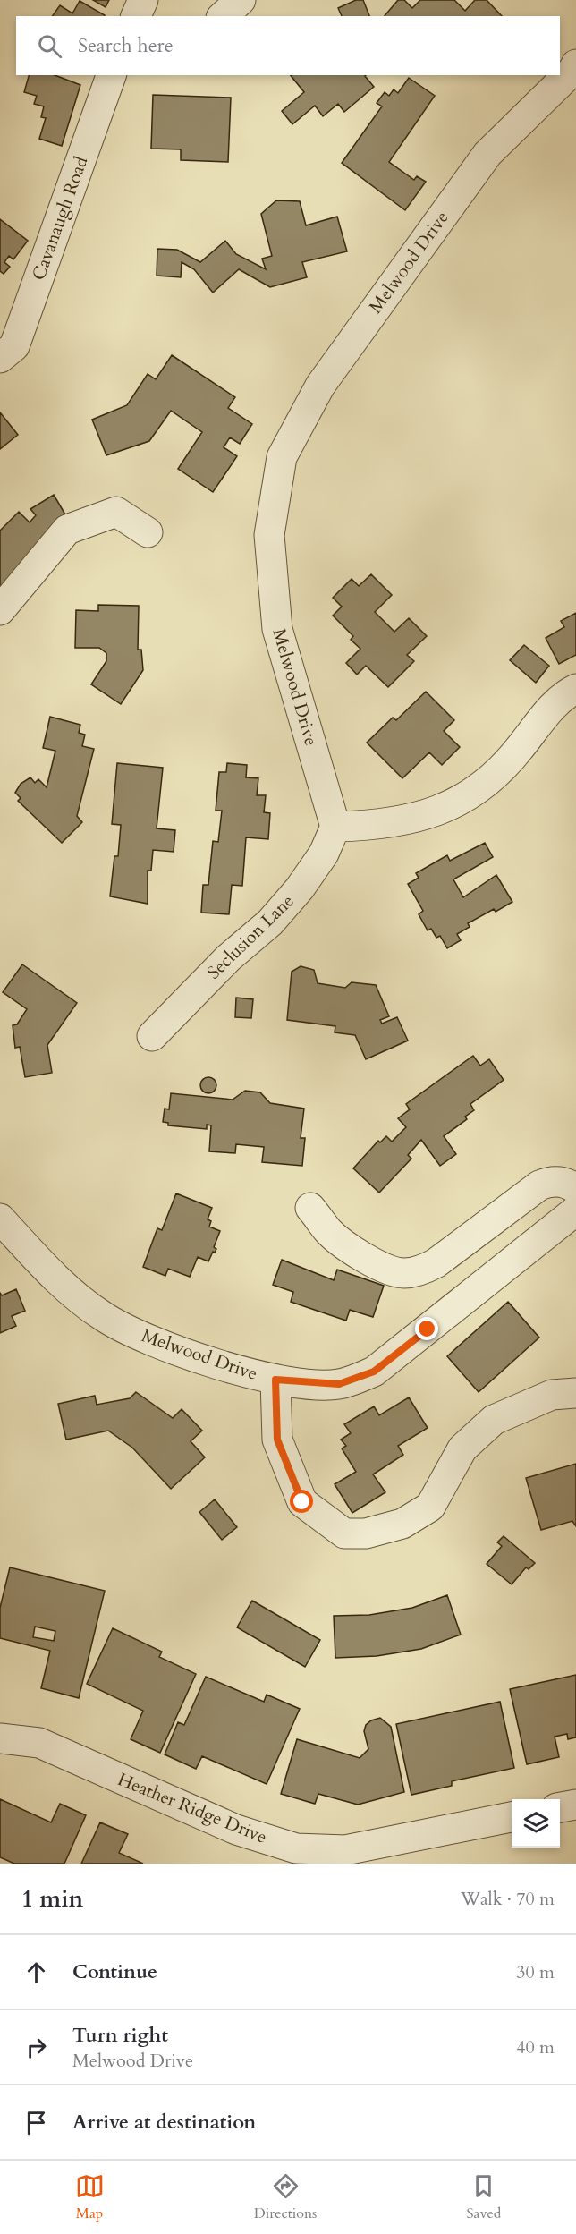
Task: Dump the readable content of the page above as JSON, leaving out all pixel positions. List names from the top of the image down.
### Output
{
  "streets": {
    "street": [
      "Cavanaugh Road",
      "Melwood Drive",
      "Seclusion Lane",
      "Heather Ridge Drive"
    ]
  },
  "crossings": [
    ["Melwood Drive", "Seclusion Lane"]
  ],
  "page": {
    "search": "Search here",
    "heading": ["1 min", "Walk · 70 m"],
    "list": [
      ["Continue", "30 m"],
      ["Turn right", "Melwood Drive", "40 m"],
      "Arrive at destination"
    ],
    "nav": ["Map", "Directions", "Saved"]
  }
}
